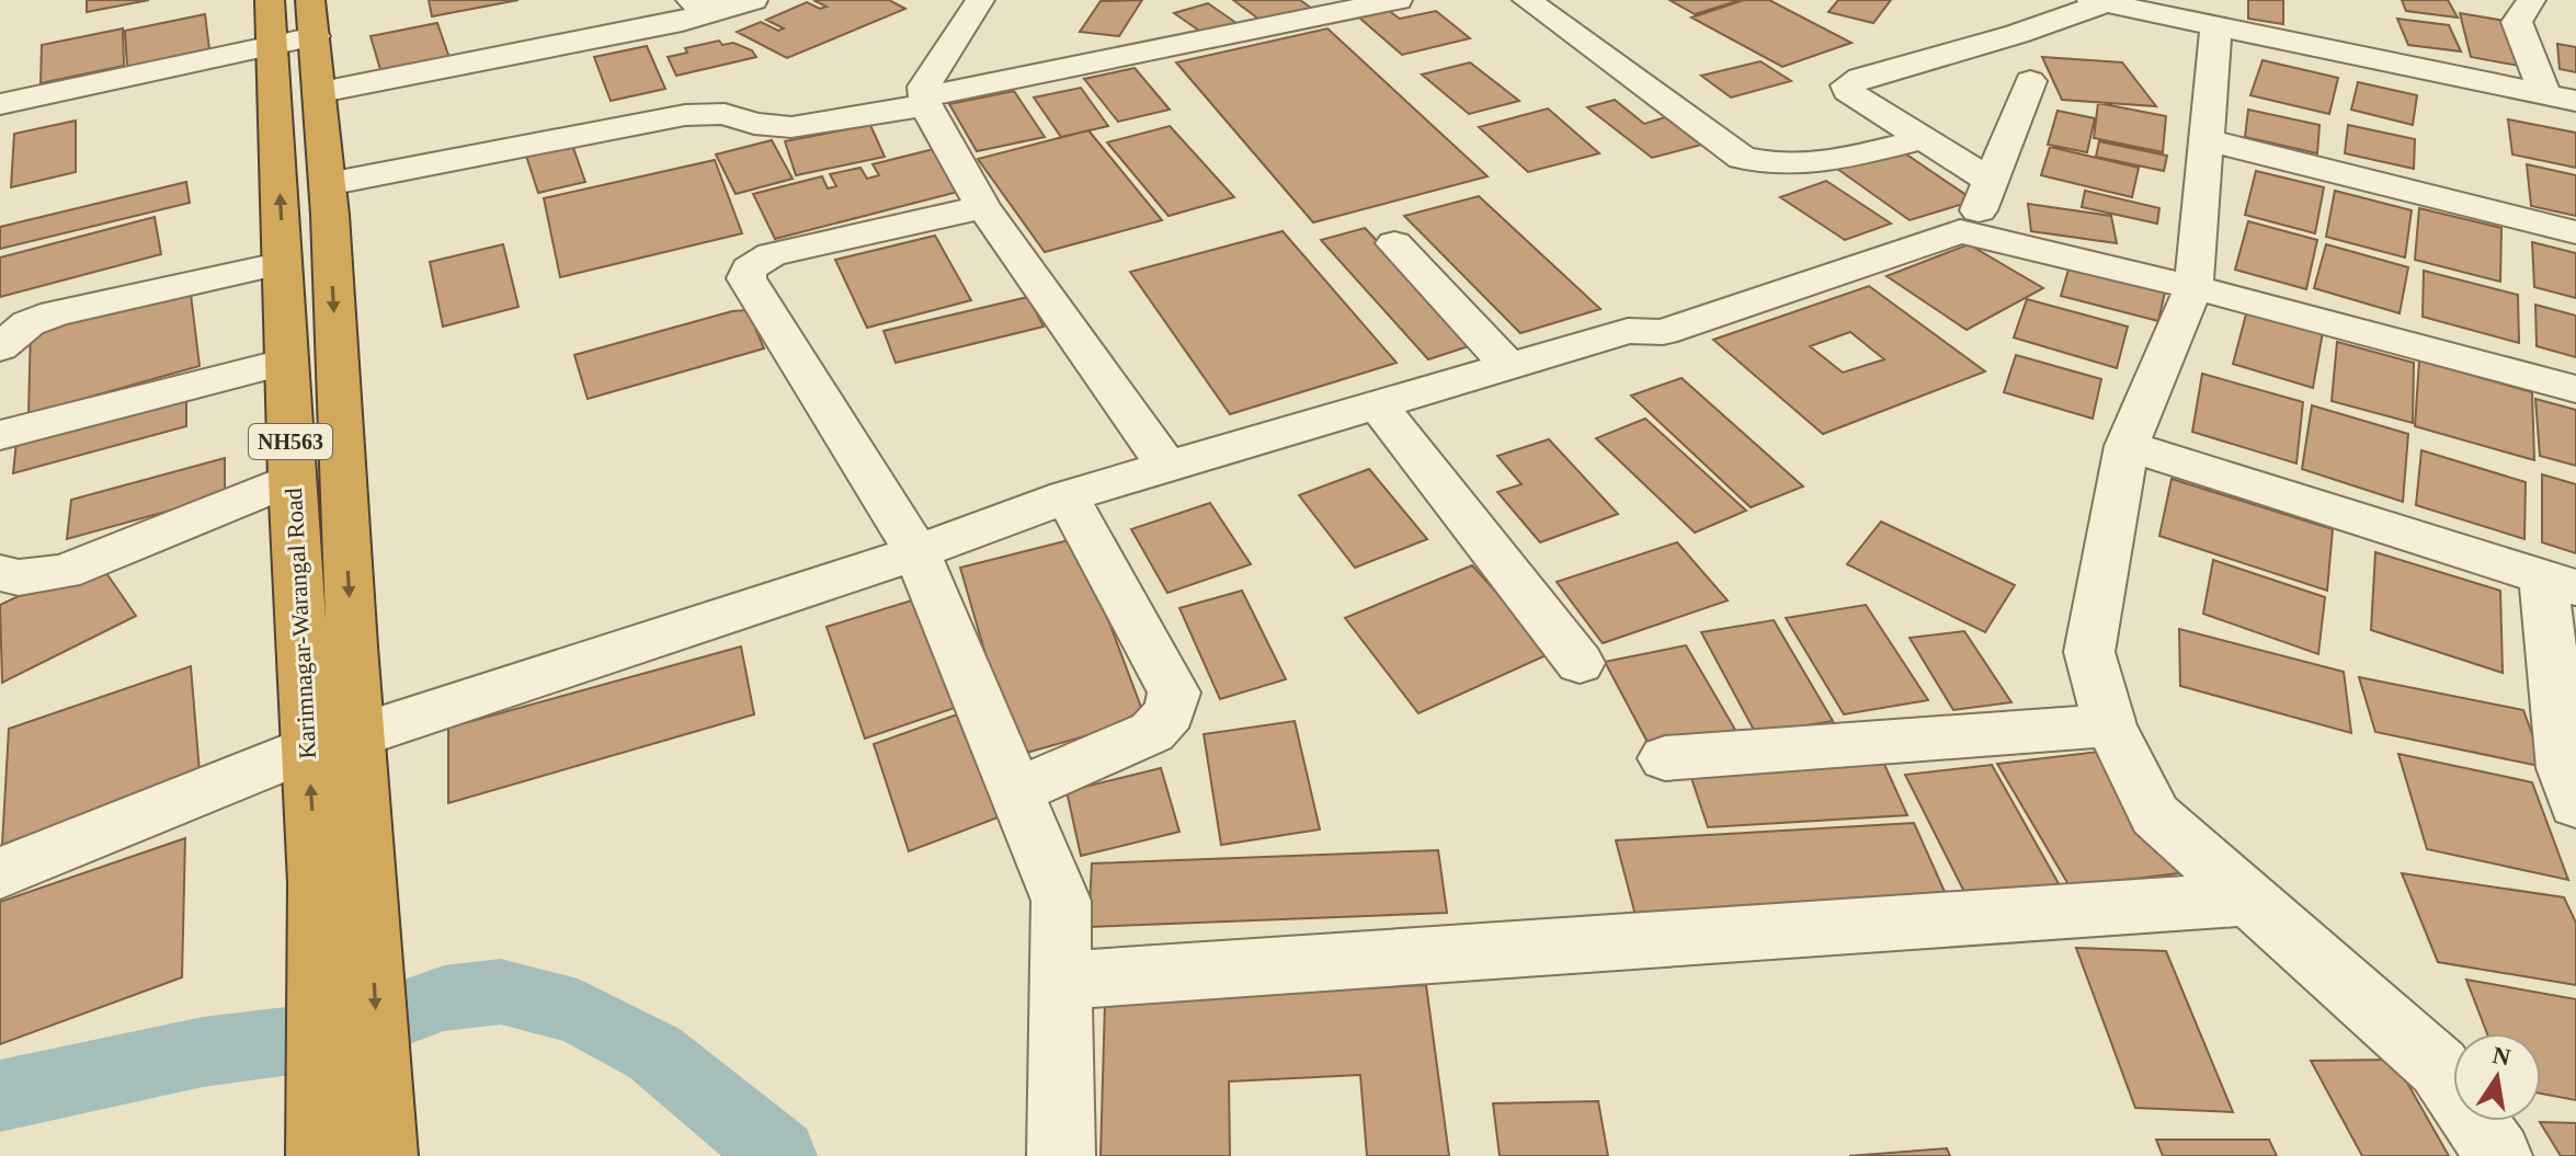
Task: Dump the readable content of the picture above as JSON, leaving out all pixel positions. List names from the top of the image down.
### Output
{
  "streets": {
    "highway": ["NH563", "Karimnagar-Warangal Road"]
  },
  "crossings": [
    ["NH563", "Karimnagar-Warangal Road"]
  ],
  "north": "top"
}
